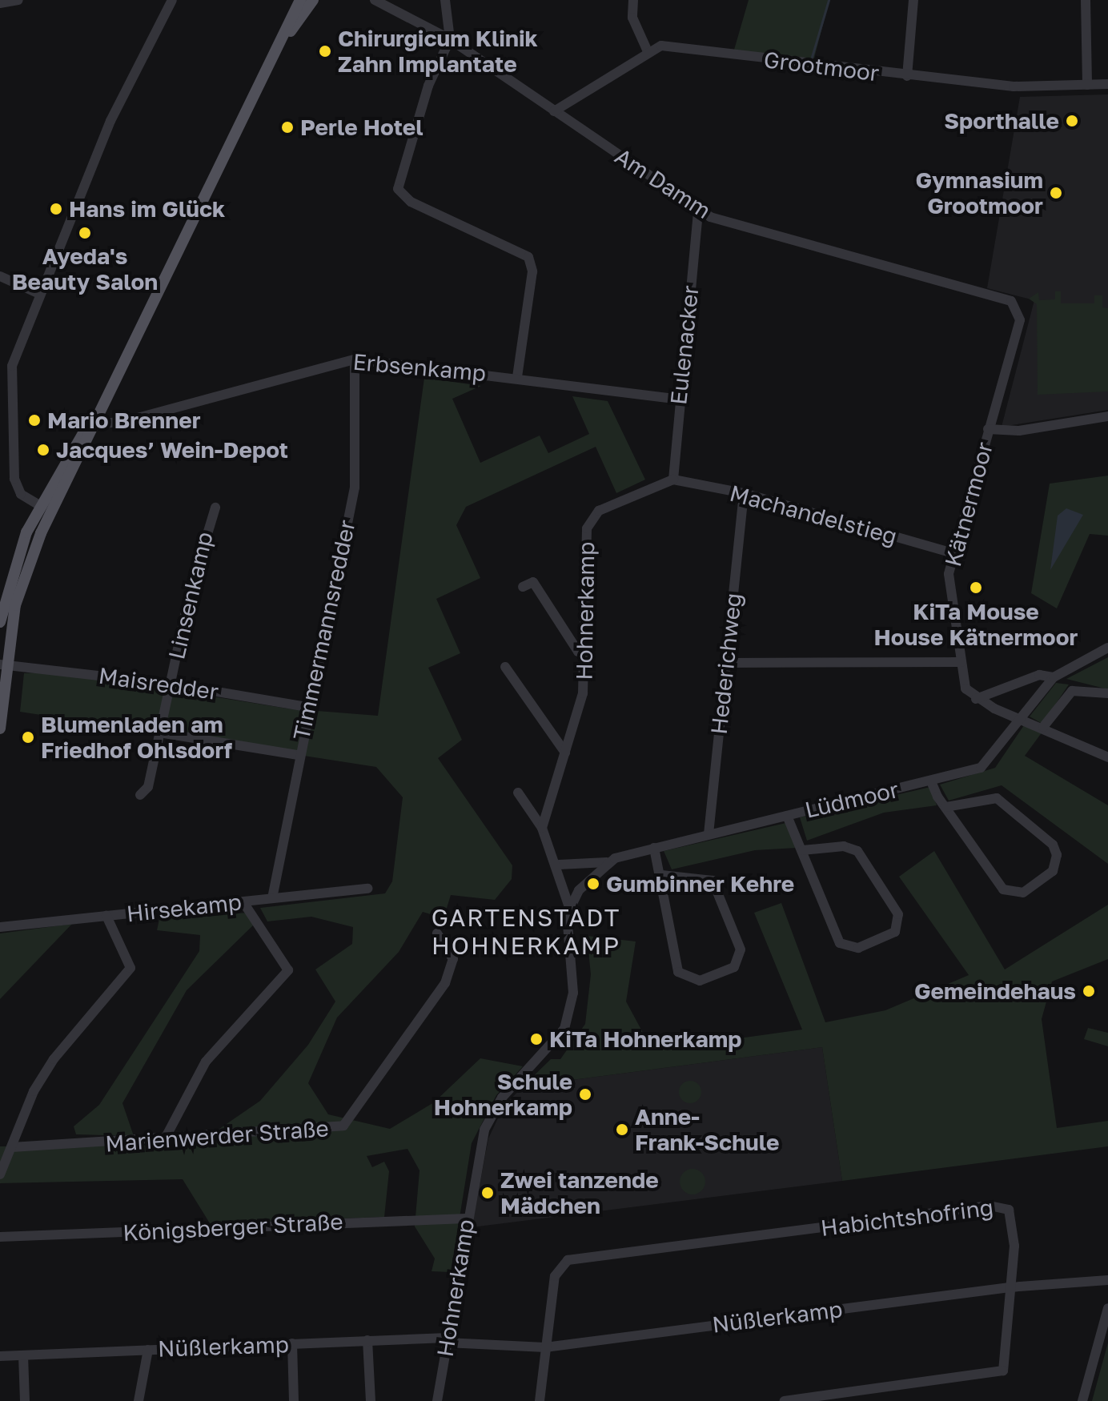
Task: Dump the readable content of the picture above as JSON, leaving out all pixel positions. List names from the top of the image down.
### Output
{
  "streets": {
    "street": [
      "Grootmoor",
      "Am Damm",
      "Eulenacker",
      "Erbsenkamp",
      "Kätnermoor",
      "Machandelstieg",
      "Linsenkamp",
      "Hohnerkamp",
      "Timmermannsredder",
      "Hederichweg",
      "Maisredder",
      "Lüdmoor",
      "Hirsekamp",
      "Marienwerder Straße",
      "Habichtshofring",
      "Königsberger Straße",
      "Nüßlerkamp"
    ]
  },
  "crossings": [
    ["Grootmoor", "Am Damm"],
    ["Am Damm", "Eulenacker"],
    ["Am Damm", "Kätnermoor"],
    ["Eulenacker", "Erbsenkamp"],
    ["Eulenacker", "Machandelstieg"],
    ["Eulenacker", "Hohnerkamp"],
    ["Erbsenkamp", "Timmermannsredder"],
    ["Kätnermoor", "Machandelstieg"],
    ["Machandelstieg", "Hohnerkamp"],
    ["Machandelstieg", "Hederichweg"],
    ["Linsenkamp", "Maisredder"],
    ["Hohnerkamp", "Königsberger Straße"],
    ["Hohnerkamp", "Nüßlerkamp"],
    ["Timmermannsredder", "Maisredder"],
    ["Timmermannsredder", "Hirsekamp"],
    ["Hederichweg", "Lüdmoor"],
    ["Habichtshofring", "Nüßlerkamp"]
  ],
  "districts": ["GARTENSTADT HOHNERKAMP"],
  "places": [
    "Chirurgicum Klinik Zahn Implantate",
    "Sporthalle",
    "Perle Hotel",
    "Gymnasium Grootmoor",
    "Hans im Glück",
    "Ayeda's Beauty Salon",
    "Mario Brenner",
    "Jacques’ Wein-Depot",
    "KiTa Mouse House Kätnermoor",
    "Blumenladen am Friedhof Ohlsdorf",
    "Gumbinner Kehre",
    "Gemeindehaus",
    "KiTa Hohnerkamp",
    "Schule Hohnerkamp",
    "Anne- Frank-Schule",
    "Zwei tanzende Mädchen"
  ]
}
